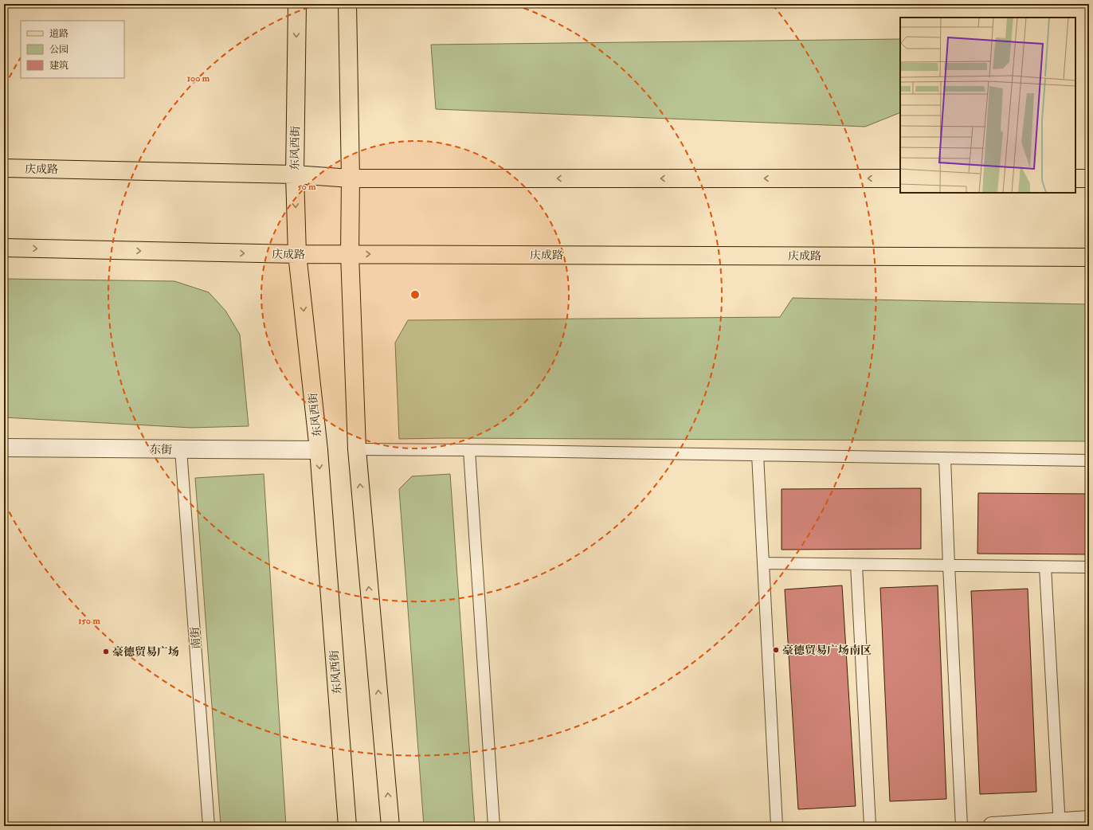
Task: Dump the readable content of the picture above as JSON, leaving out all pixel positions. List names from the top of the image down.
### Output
{
  "streets": {
    "main road": ["东风西街", "庆成路"],
    "street": ["东街"],
    "lane": ["南街"]
  },
  "crossings": [
    ["东风西街", "庆成路"],
    ["东风西街", "东街"],
    ["东街", "南街"]
  ],
  "places": ["豪德贸易广场南区", "豪德贸易广场"],
  "legend": ["道路", "公园", "建筑"],
  "rings": ["100 m", "50 m", "150 m"]
}
